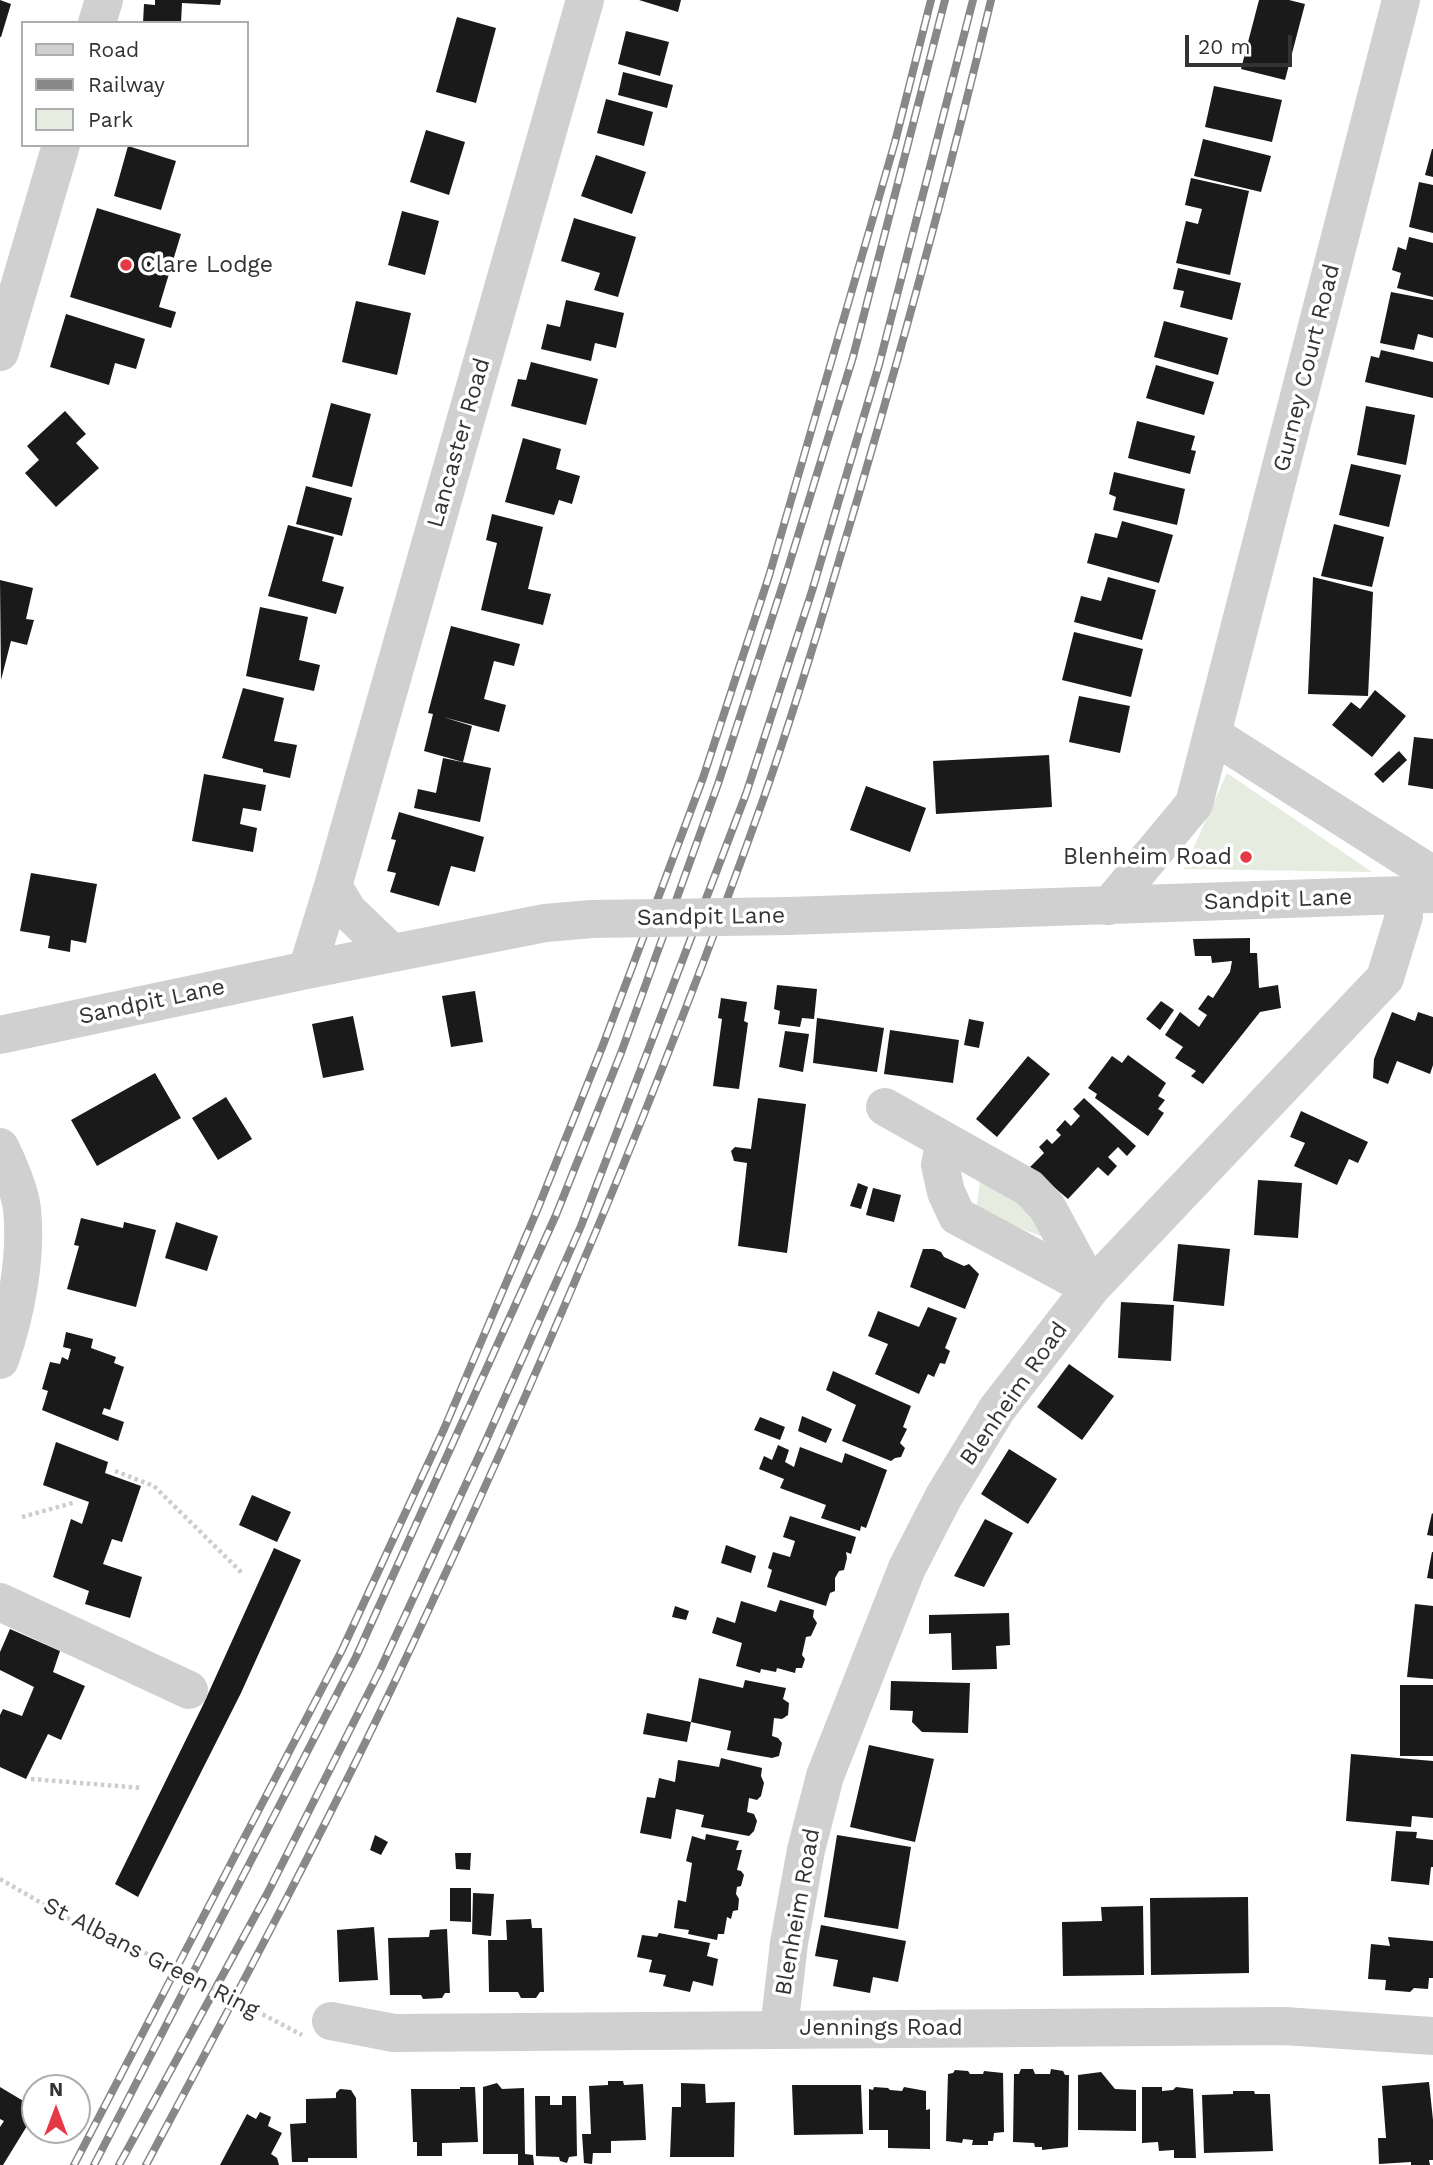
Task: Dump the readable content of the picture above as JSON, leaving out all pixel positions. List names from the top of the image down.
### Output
{
  "streets": {
    "street": [
      "Gurney Court Road",
      "Lancaster Road",
      "Sandpit Lane",
      "Blenheim Road",
      "Jennings Road"
    ],
    "path": ["St Albans Green Ring"]
  },
  "crossings": [
    ["Gurney Court Road", "Sandpit Lane"],
    ["Lancaster Road", "Sandpit Lane"],
    ["Sandpit Lane", "Blenheim Road"],
    ["Blenheim Road", "Jennings Road"],
    ["St Albans Green Ring", "Jennings Road"]
  ],
  "places": ["Clare Lodge", "Blenheim Road"],
  "legend": ["Road", "Railway", "Park"],
  "scale_bar": "20 m",
  "north": "top"
}
